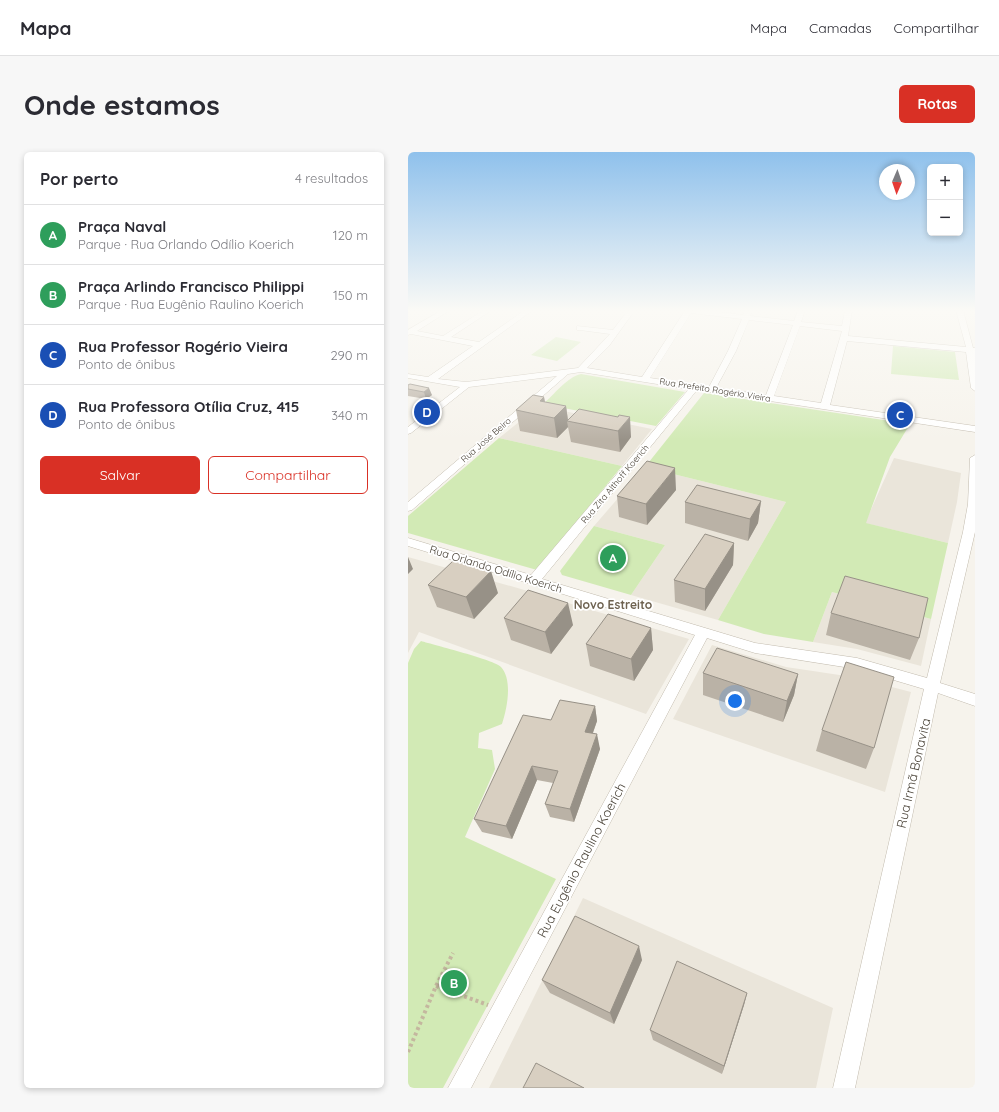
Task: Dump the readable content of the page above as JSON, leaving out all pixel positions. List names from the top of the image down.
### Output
{
  "streets": {
    "street": [
      "Rua Prefeito Rogério Vieira",
      "Rua José Beiro",
      "Rua Zita Althoff Koerich",
      "Rua Orlando Odílio Koerich",
      "Rua Irmã Bonavita",
      "Rua Eugênio Raulino Koerich"
    ]
  },
  "crossings": [
    ["Rua Prefeito Rogério Vieira", "Rua José Beiro"],
    ["Rua Prefeito Rogério Vieira", "Rua Zita Althoff Koerich"],
    ["Rua Zita Althoff Koerich", "Rua Orlando Odílio Koerich"],
    ["Rua Orlando Odílio Koerich", "Rua Irmã Bonavita"],
    ["Rua Orlando Odílio Koerich", "Rua Eugênio Raulino Koerich"]
  ],
  "districts": ["Novo Estreito"],
  "north": "bottom",
  "page": {
    "header": "Mapa",
    "nav": ["Mapa", "Camadas", "Compartilhar"],
    "buttons": [
      "Rotas",
      ["Salvar", "Compartilhar"]
    ],
    "title": "Onde estamos",
    "heading": ["Por perto", "4 resultados"],
    "map_buttons": ["+", "−"],
    "list": [
      {
        "mark": "A",
        "name": "Praça Naval",
        "note": "Parque · Rua Orlando Odílio Koerich",
        "value": "120 m"
      },
      {
        "mark": "B",
        "name": "Praça Arlindo Francisco Philippi",
        "note": "Parque · Rua Eugênio Raulino Koerich",
        "value": "150 m"
      },
      {
        "mark": "C",
        "name": "Rua Professor Rogério Vieira",
        "note": "Ponto de ônibus",
        "value": "290 m"
      },
      {
        "mark": "D",
        "name": "Rua Professora Otília Cruz, 415",
        "note": "Ponto de ônibus",
        "value": "340 m"
      }
    ],
    "pins": [
      "D",
      "C",
      "A",
      "B"
    ]
  }
}
